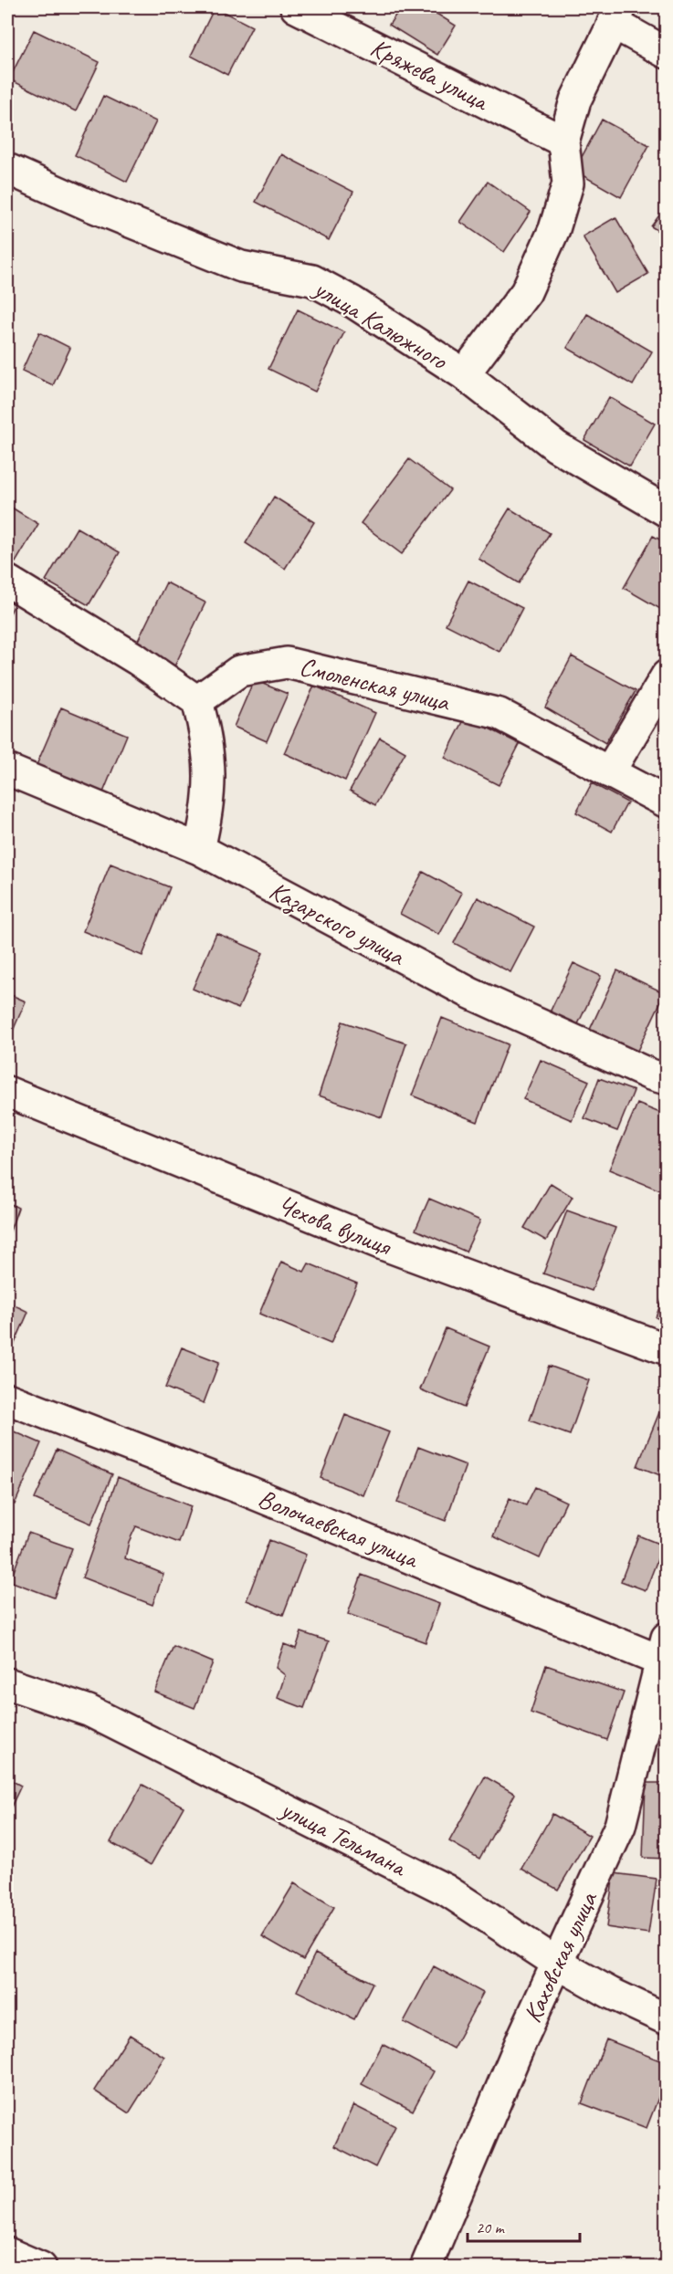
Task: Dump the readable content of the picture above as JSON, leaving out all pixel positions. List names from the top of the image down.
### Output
{
  "streets": {
    "street": [
      "Кряжева улица",
      "улица Калюжного",
      "Смоленская улица",
      "Казарского улица",
      "Чехова вулиця",
      "Волочаевская улица",
      "улица Тельмана",
      "Каховская улица"
    ]
  },
  "crossings": [
    ["Волочаевская улица", "Каховская улица"],
    ["улица Тельмана", "Каховская улица"]
  ],
  "scale_bar": "20 m"
}
